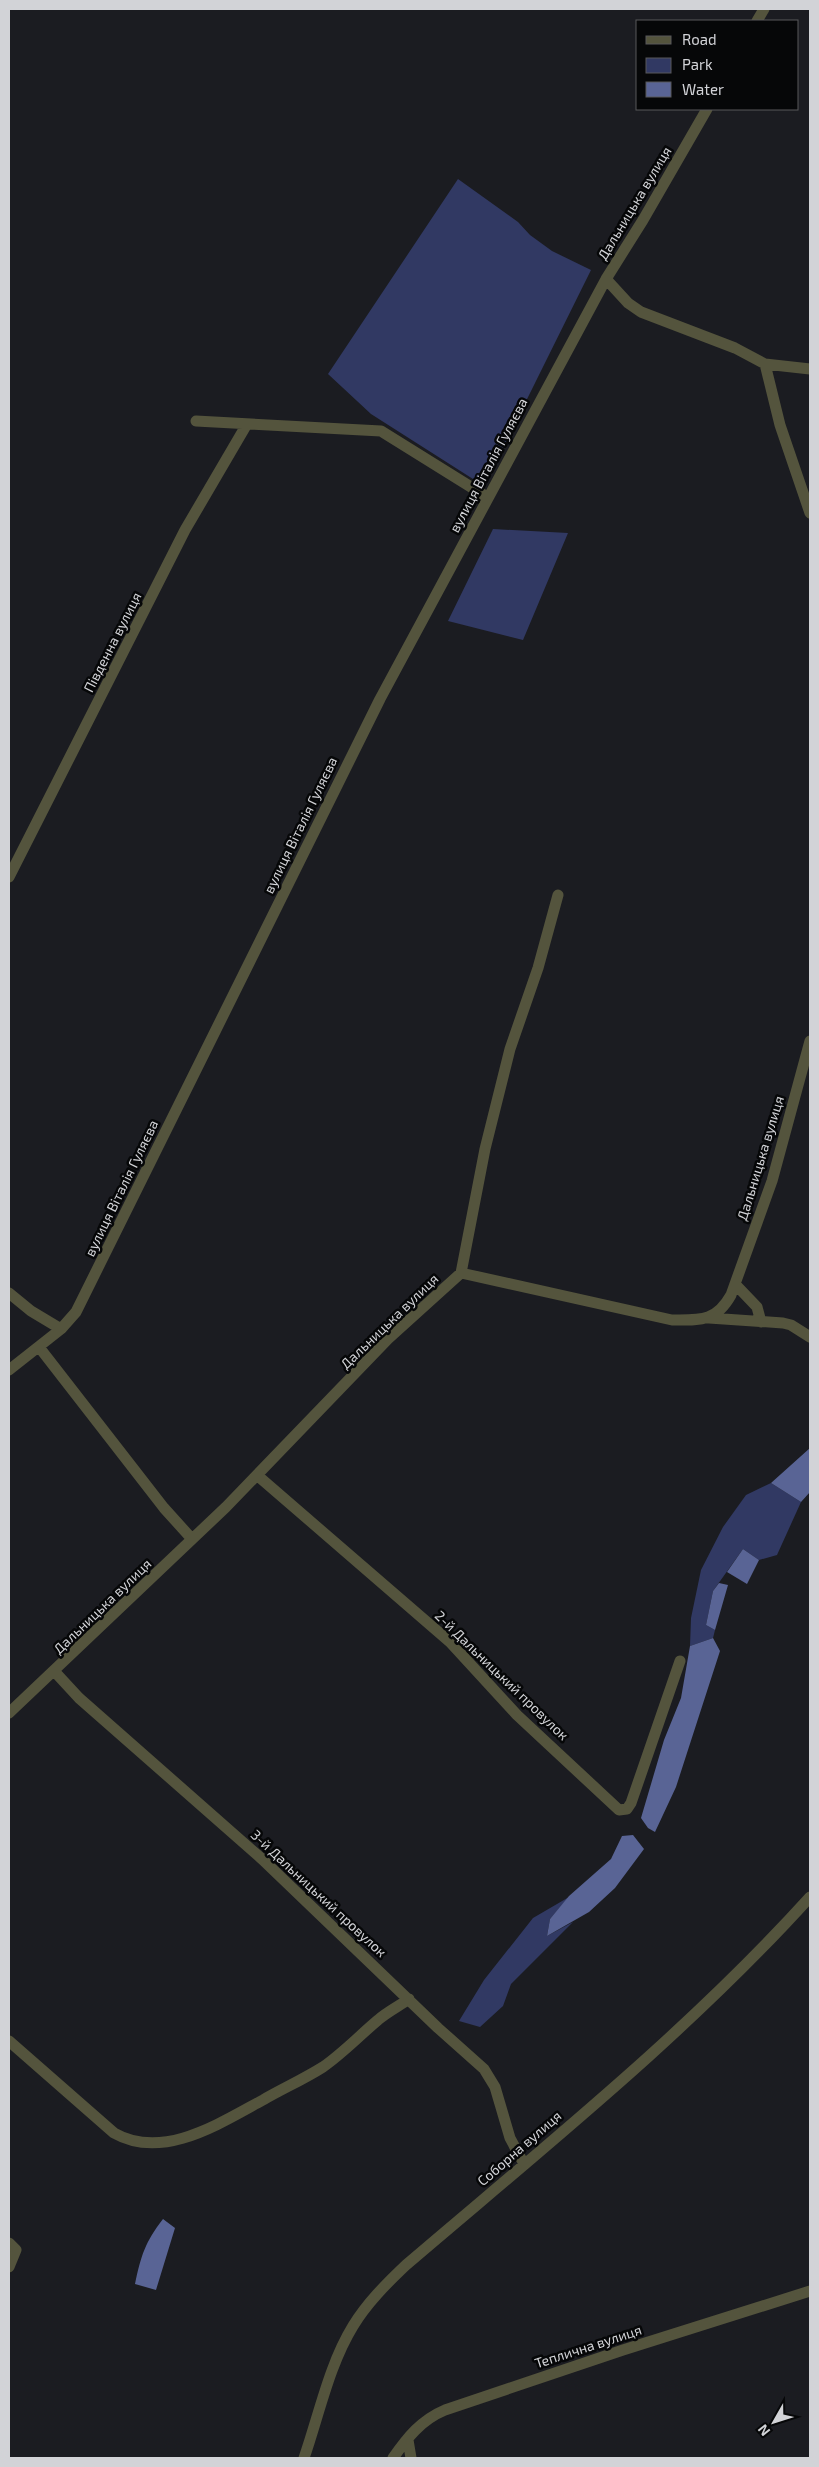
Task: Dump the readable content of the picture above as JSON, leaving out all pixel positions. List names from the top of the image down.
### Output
{
  "streets": {
    "street": [
      "Дальницька вулиця",
      "вулиця Віталія Гуляєва",
      "Південна вулиця",
      "2-й Дальницький провулок",
      "3-й Дальницький провулок",
      "Соборна вулиця",
      "Теплична вулиця"
    ]
  },
  "crossings": [
    ["Дальницька вулиця", "вулиця Віталія Гуляєва"],
    ["Дальницька вулиця", "2-й Дальницький провулок"],
    ["Дальницька вулиця", "3-й Дальницький провулок"],
    ["3-й Дальницький провулок", "Соборна вулиця"]
  ],
  "legend": ["Road", "Park", "Water"],
  "north": "bottom left"
}
